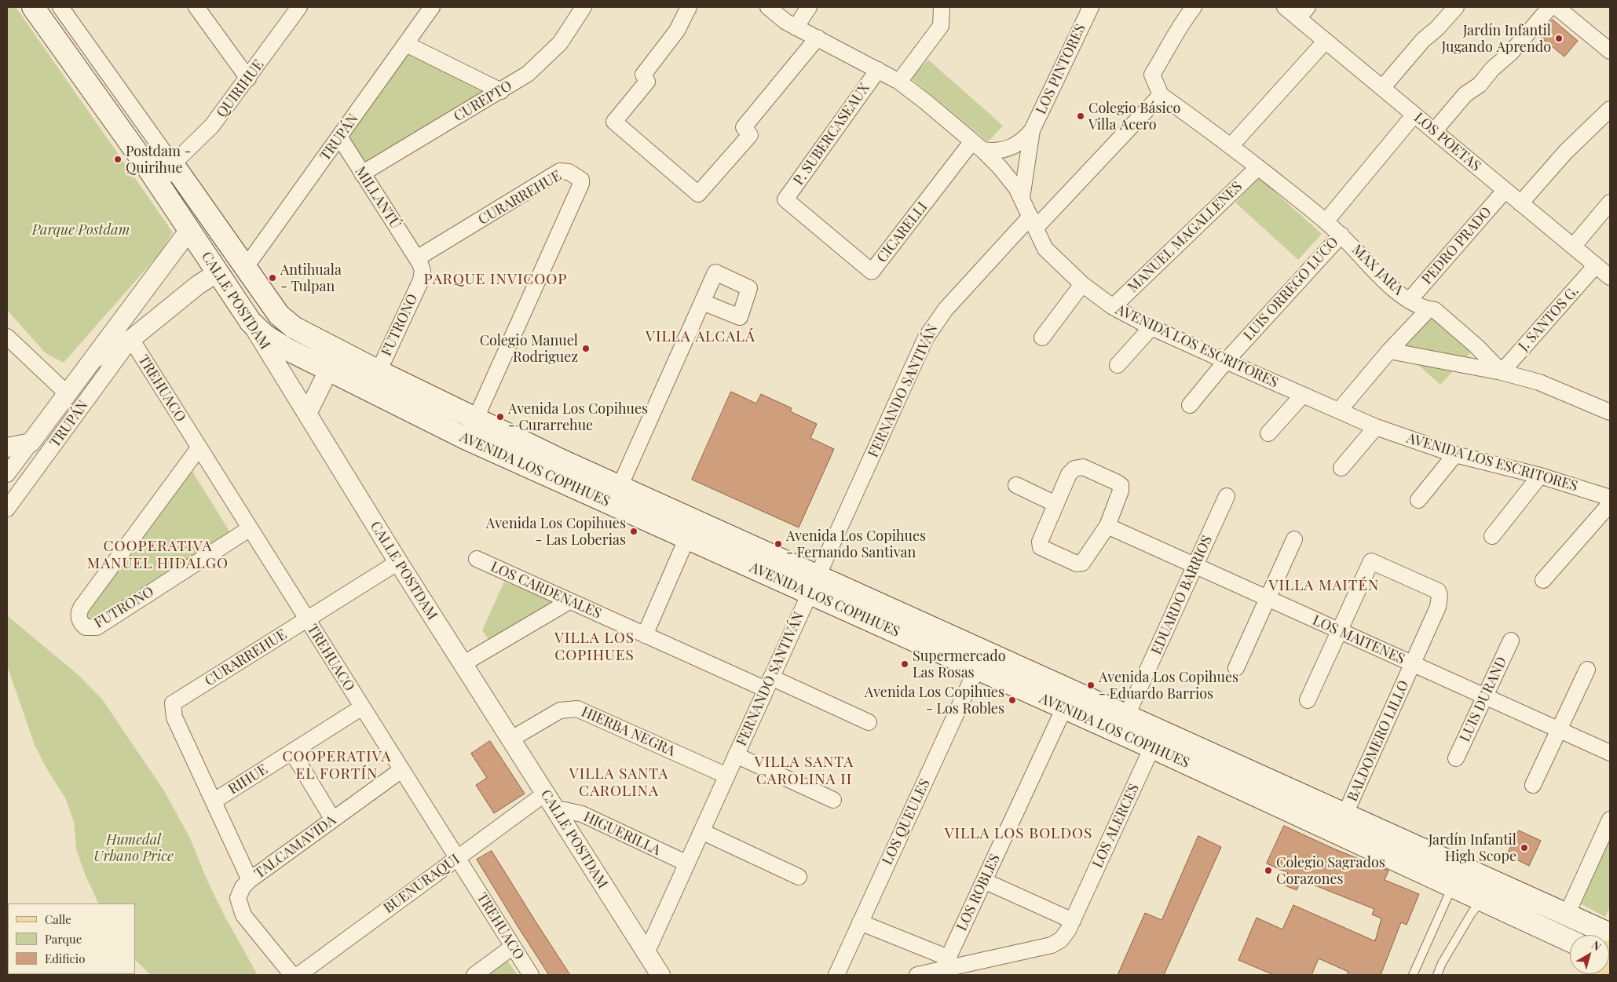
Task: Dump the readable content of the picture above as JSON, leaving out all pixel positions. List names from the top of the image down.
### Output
{
  "streets": {
    "main road": ["CALLE POSTDAM", "AVENIDA LOS COPIHUES"],
    "street": [
      "LOS PINTORES",
      "QUIRIHUE",
      "CUREPTO",
      "P. SUBERCASEAUX",
      "TRUPÁN",
      "LOS POETAS",
      "MILLANTÚ",
      "CURARREHUE",
      "CICARELLI",
      "MANUEL MAGALLENES",
      "PEDRO PRADO",
      "MAX JARA",
      "LUIS ORREGO LUCO",
      "J. SANTOS G.",
      "FUTRONO",
      "AVENIDA LOS ESCRITORES",
      "TREHUACO",
      "FERNANDO SANTIVÁN",
      "LOS CARDENALES",
      "EDUARDO BARRIOS",
      "LOS MAITENES",
      "LUIS DURAND",
      "HIERBA NEGRA",
      "BALDOMERO LILLO",
      "RIHUE",
      "LOS QUEULES",
      "LOS ALERCES",
      "HIGUERILLA",
      "TALCAMAVIDA",
      "BUENURAQUI",
      "LOS ROBLES"
    ]
  },
  "crossings": [
    ["LOS PINTORES", "CICARELLI"],
    ["LOS PINTORES", "AVENIDA LOS ESCRITORES"],
    ["QUIRIHUE", "CALLE POSTDAM"],
    ["CUREPTO", "MILLANTÚ"],
    ["P. SUBERCASEAUX", "CICARELLI"],
    ["P. SUBERCASEAUX", "AVENIDA LOS ESCRITORES"],
    ["TRUPÁN", "MILLANTÚ"],
    ["TRUPÁN", "CALLE POSTDAM"],
    ["TRUPÁN", "TREHUACO"],
    ["LOS POETAS", "PEDRO PRADO"],
    ["LOS POETAS", "LUIS ORREGO LUCO"],
    ["LOS POETAS", "J. SANTOS G."],
    ["MILLANTÚ", "CURARREHUE"],
    ["MILLANTÚ", "FUTRONO"],
    ["CURARREHUE", "CALLE POSTDAM"],
    ["CURARREHUE", "FUTRONO"],
    ["CURARREHUE", "TREHUACO"],
    ["CURARREHUE", "AVENIDA LOS COPIHUES"],
    ["CURARREHUE", "TALCAMAVIDA"],
    ["CICARELLI", "AVENIDA LOS ESCRITORES"],
    ["MANUEL MAGALLENES", "MAX JARA"],
    ["MANUEL MAGALLENES", "AVENIDA LOS ESCRITORES"],
    ["PEDRO PRADO", "MAX JARA"],
    ["MAX JARA", "LUIS ORREGO LUCO"],
    ["MAX JARA", "J. SANTOS G."],
    ["MAX JARA", "FERNANDO SANTIVÁN"],
    ["LUIS ORREGO LUCO", "AVENIDA LOS ESCRITORES"],
    ["CALLE POSTDAM", "FERNANDO SANTIVÁN"],
    ["CALLE POSTDAM", "AVENIDA LOS COPIHUES"],
    ["CALLE POSTDAM", "HIERBA NEGRA"],
    ["CALLE POSTDAM", "HIGUERILLA"],
    ["CALLE POSTDAM", "BUENURAQUI"],
    ["FUTRONO", "TREHUACO"],
    ["FUTRONO", "AVENIDA LOS COPIHUES"],
    ["AVENIDA LOS ESCRITORES", "FERNANDO SANTIVÁN"],
    ["TREHUACO", "RIHUE"],
    ["TREHUACO", "TALCAMAVIDA"],
    ["TREHUACO", "BUENURAQUI"],
    ["FERNANDO SANTIVÁN", "AVENIDA LOS COPIHUES"],
    ["FERNANDO SANTIVÁN", "LOS CARDENALES"],
    ["FERNANDO SANTIVÁN", "HIERBA NEGRA"],
    ["FERNANDO SANTIVÁN", "HIGUERILLA"],
    ["AVENIDA LOS COPIHUES", "EDUARDO BARRIOS"],
    ["AVENIDA LOS COPIHUES", "BALDOMERO LILLO"],
    ["AVENIDA LOS COPIHUES", "LOS QUEULES"],
    ["AVENIDA LOS COPIHUES", "LOS ALERCES"],
    ["AVENIDA LOS COPIHUES", "LOS ROBLES"],
    ["EDUARDO BARRIOS", "LOS MAITENES"],
    ["LOS MAITENES", "LUIS DURAND"],
    ["LOS MAITENES", "BALDOMERO LILLO"],
    ["RIHUE", "TALCAMAVIDA"],
    ["LOS ALERCES", "LOS ROBLES"]
  ],
  "districts": [
    "PARQUE INVICOOP",
    "VILLA ALCALÁ",
    "COOPERATIVA MANUEL HIDALGO",
    "VILLA MAITÉN",
    "VILLA LOS COPIHUES",
    "COOPERATIVA EL FORTÍN",
    "VILLA SANTA CAROLINA II",
    "VILLA SANTA CAROLINA",
    "VILLA LOS BOLDOS"
  ],
  "parks": ["Parque Postdam", "Humedal Urbano Price"],
  "places": [
    "Jardín Infantil Jugando Aprendo",
    "Colegio Básico Villa Acero",
    "Postdam - Quirihue",
    "Antihuala - Tulpan",
    "Colegio Manuel Rodriguez",
    "Avenida Los Copihues - Curarrehue",
    "Avenida Los Copihues - Las Loberias",
    "Avenida Los Copihues - Fernando Santivan",
    "Supermercado Las Rosas",
    "Avenida Los Copihues - Eduardo Barrios",
    "Avenida Los Copihues - Los Robles",
    "Jardín Infantil High Scope",
    "Colegio Sagrados Corazones"
  ],
  "legend": ["Calle", "Parque", "Edificio"],
  "north": "top right"
}
